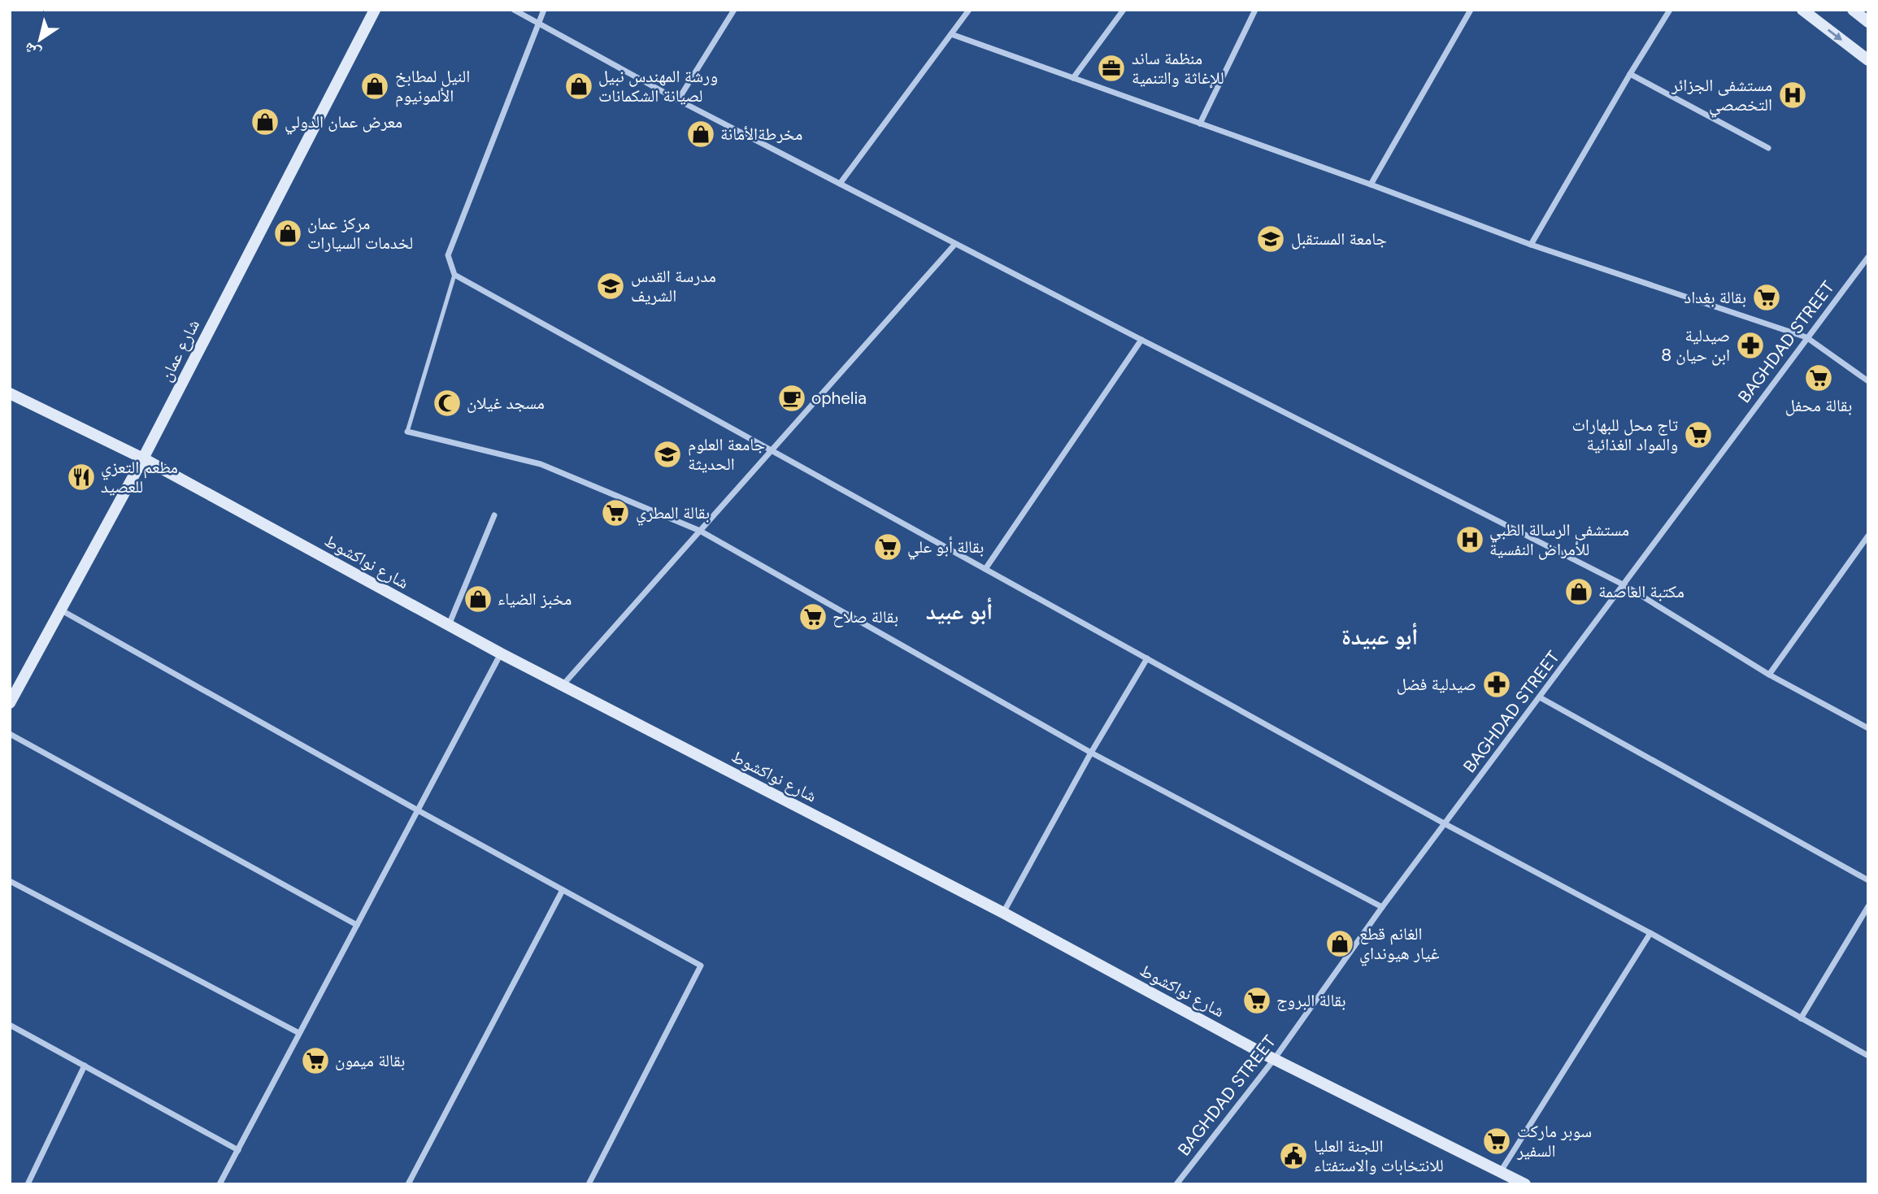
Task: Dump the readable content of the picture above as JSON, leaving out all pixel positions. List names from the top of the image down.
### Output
{
  "streets": {
    "street": ["BAGHDAD STREET", "شارع عمان", "شارع نواكشوط"]
  },
  "crossings": [
    ["BAGHDAD STREET", "شارع نواكشوط"],
    ["شارع عمان", "شارع نواكشوط"]
  ],
  "districts": ["أبو عبيد", "أبو عبيدة"],
  "places": {
    "office": ["منظمة ساند للإغاثة والتنمية"],
    "shop": [
      "النيل لمطابخ الألمونيوم",
      "ورشة المهندس نبيل لصيانة الشكمانات",
      "معرض عمان الدولي",
      "مخرطةالأمانة",
      "مركز عمان لخدمات السيارات",
      "مكتبة العاصمة",
      "مخبز الضياء",
      "الغانم قطع غيار هيونداي"
    ],
    "hospital": ["مستشفى الجزائر التخصصي", "مستشفى الرسالة الطبي للأمراض النفسية"],
    "school or university": ["جامعة المستقبل", "مدرسة القدس الشريف", "جامعة العلوم الحديثة"],
    "supermarket": [
      "بقالة بغداد",
      "بقالة محفل",
      "تاج محل للبهارات والمواد الغذائية",
      "بقالة المطري",
      "بقالة أبو علي",
      "بقالة صلاح",
      "بقالة البروج",
      "بقالة ميمون",
      "سوبر ماركت السفير"
    ],
    "pharmacy": ["صيدلية ابن حيان 8", "صيدلية فضل"],
    "cafe": ["ophelia"],
    "mosque": ["مسجد غيلان"],
    "restaurant": ["مطعم التعزي للعصيد"],
    "public building": ["اللجنة العليا للانتخابات والاستفتاء"]
  },
  "north": "bottom left"
}
